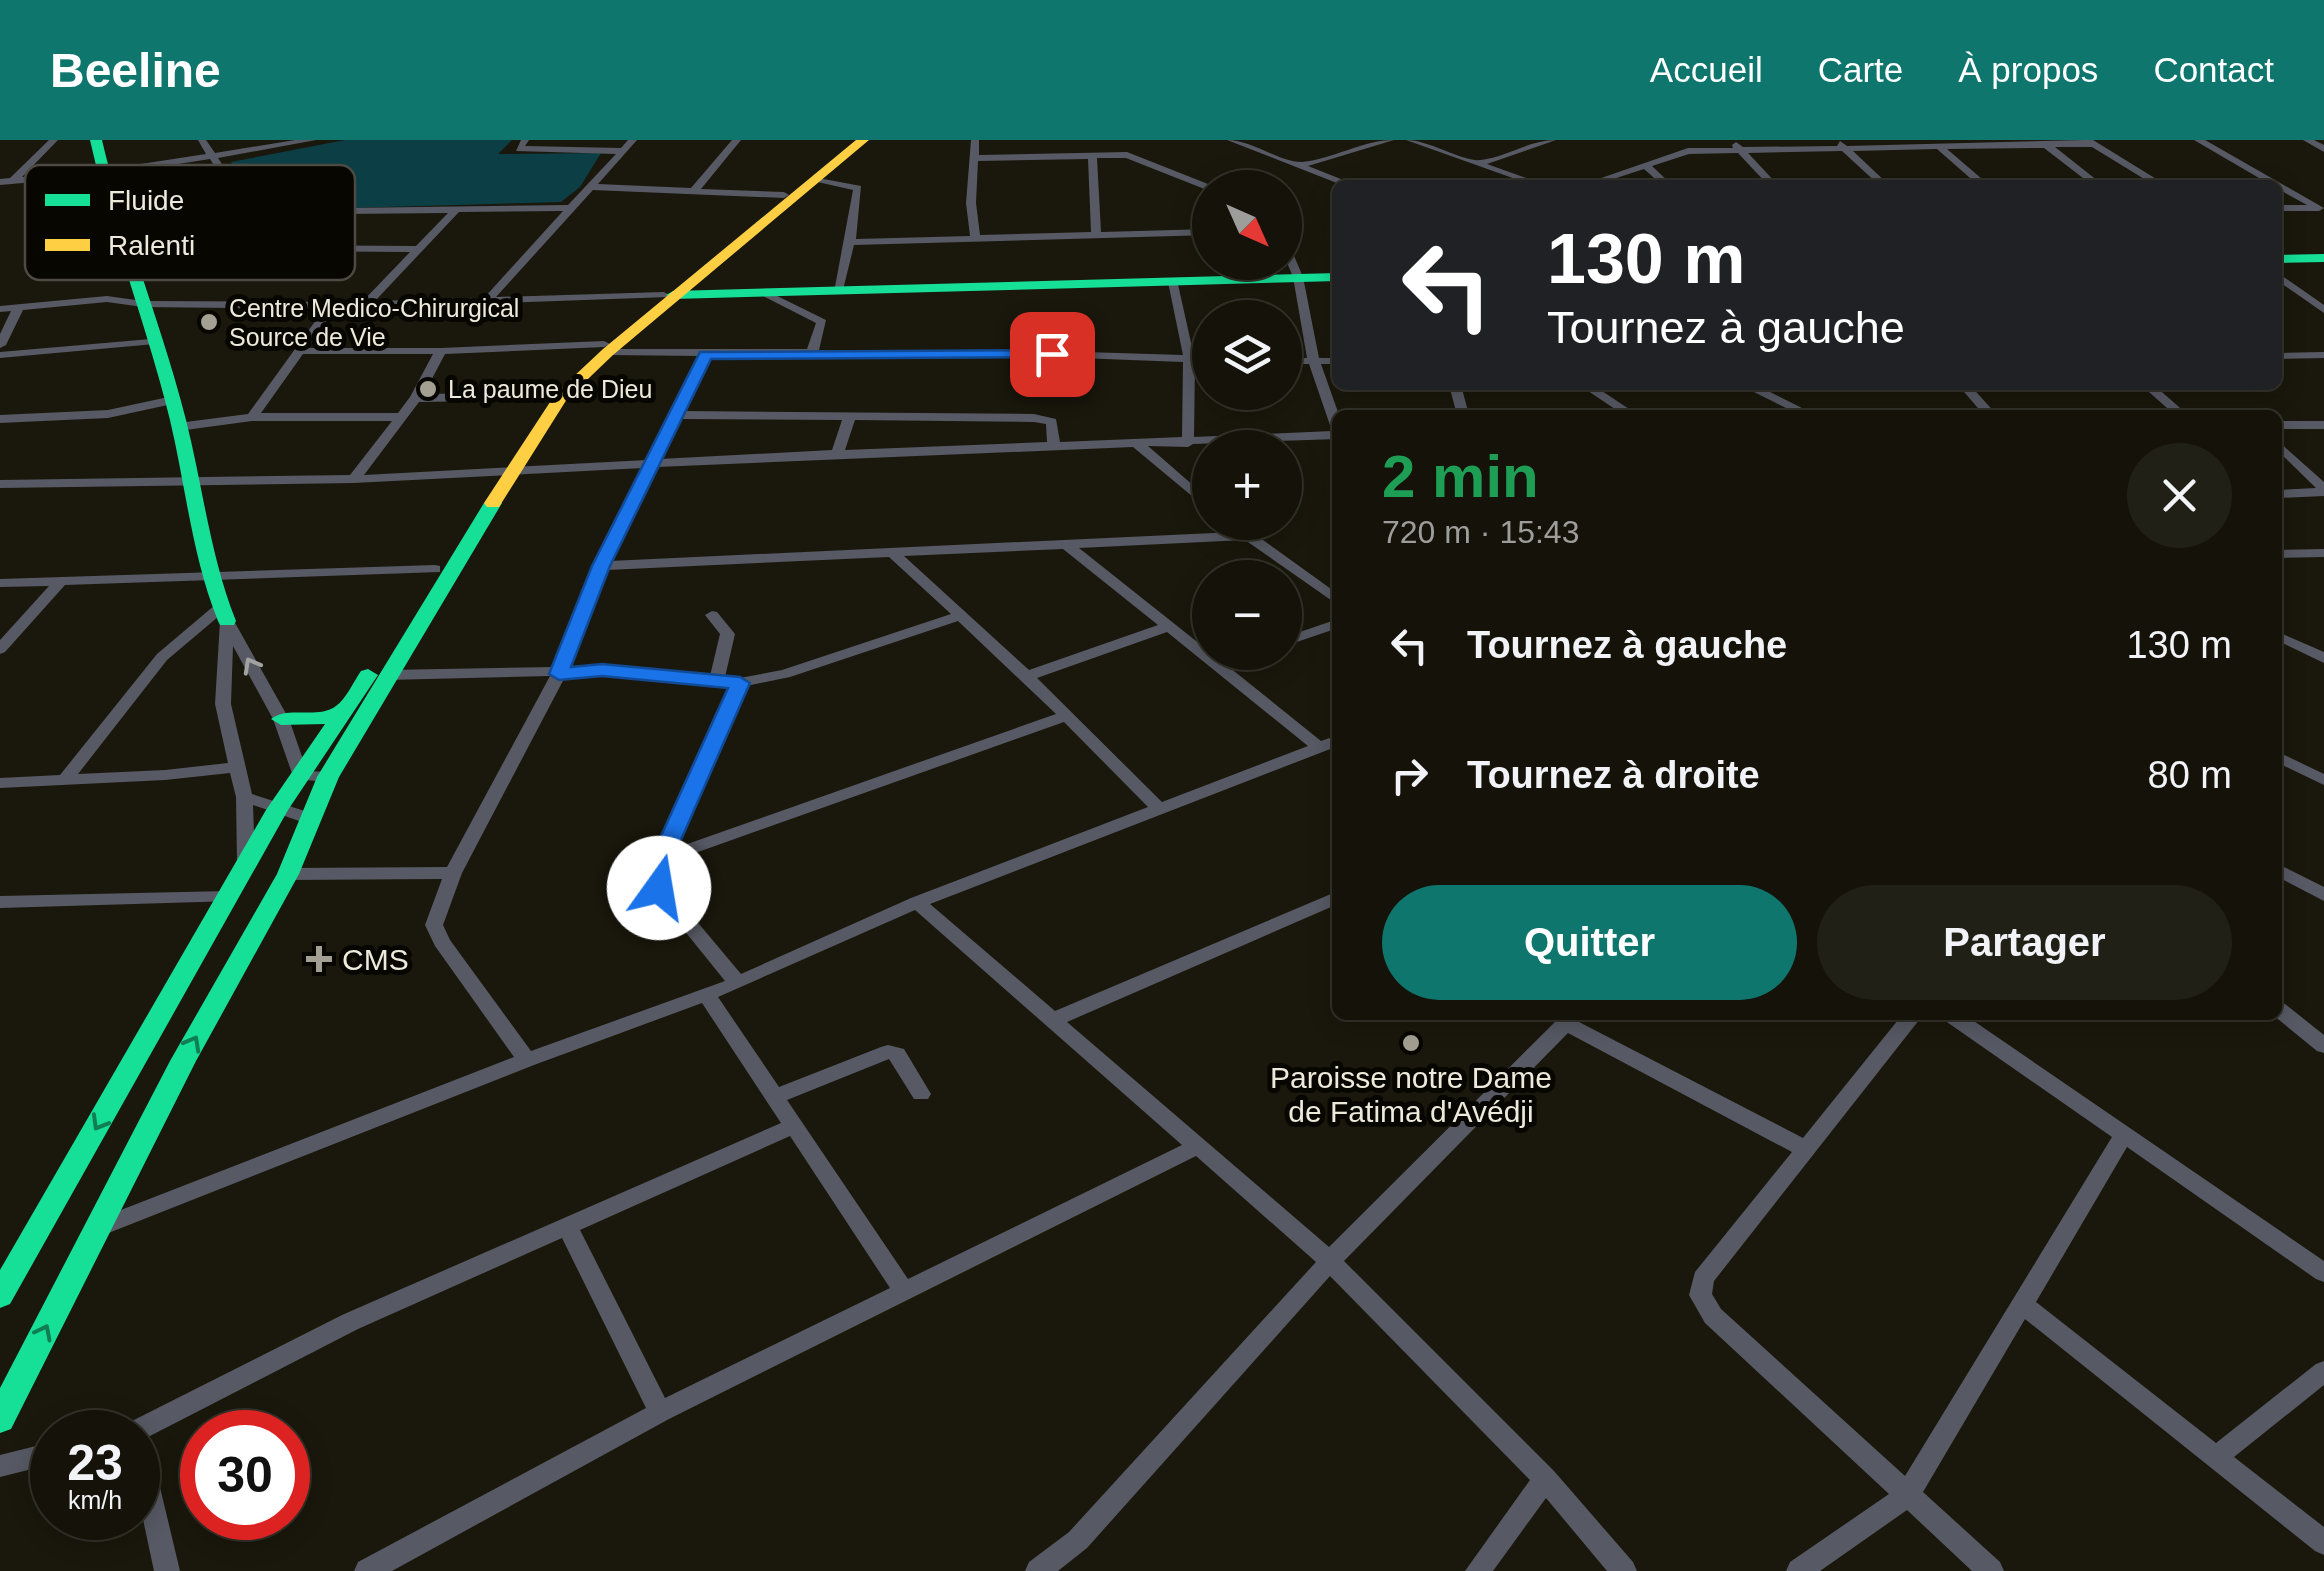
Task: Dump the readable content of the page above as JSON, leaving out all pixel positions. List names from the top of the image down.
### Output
{
  "places": {
    "other": ["Centre Medico-Chirurgical Source de Vie", "La paume de Dieu", "Paroisse notre Dame de Fatima d'Avédji"],
    "health": ["CMS"]
  },
  "legend": ["Fluide", "Ralenti"],
  "north": "bottom right",
  "page": {
    "header": "Beeline",
    "nav": [
      "Accueil",
      "Carte",
      "À propos",
      "Contact"
    ],
    "map_buttons": ["+", "−"],
    "turn": ["130 m", "Tournez à gauche"],
    "heading": ["2 min", "720 m · 15:43"],
    "list": [
      {
        "name": "Tournez à gauche",
        "value": "130 m"
      },
      {
        "name": "Tournez à droite",
        "value": "80 m"
      }
    ],
    "buttons": ["Quitter", "Partager"],
    "speed": "23 km/h",
    "limit": "30"
  }
}
